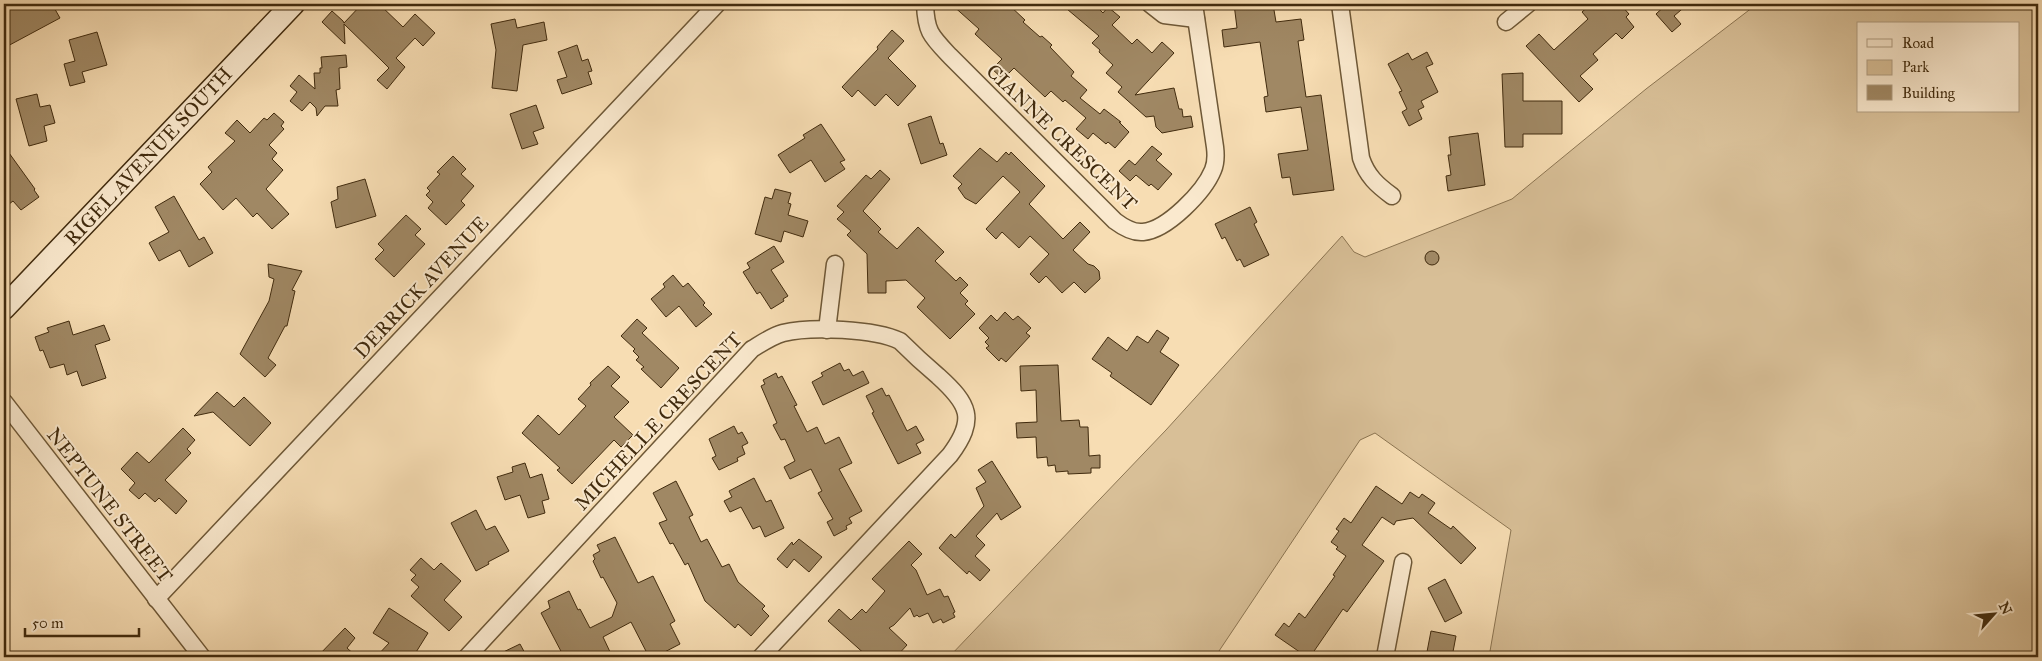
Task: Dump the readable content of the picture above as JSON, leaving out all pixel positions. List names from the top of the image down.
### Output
{
  "streets": {
    "main road": ["RIGEL AVENUE SOUTH"],
    "street": [
      "CIANNE CRESCENT",
      "DERRICK AVENUE",
      "MICHELLE CRESCENT",
      "NEPTUNE STREET"
    ]
  },
  "crossings": [
    ["DERRICK AVENUE", "NEPTUNE STREET"]
  ],
  "legend": ["Road", "Park", "Building"],
  "scale_bar": "50 m",
  "north": "top right"
}
